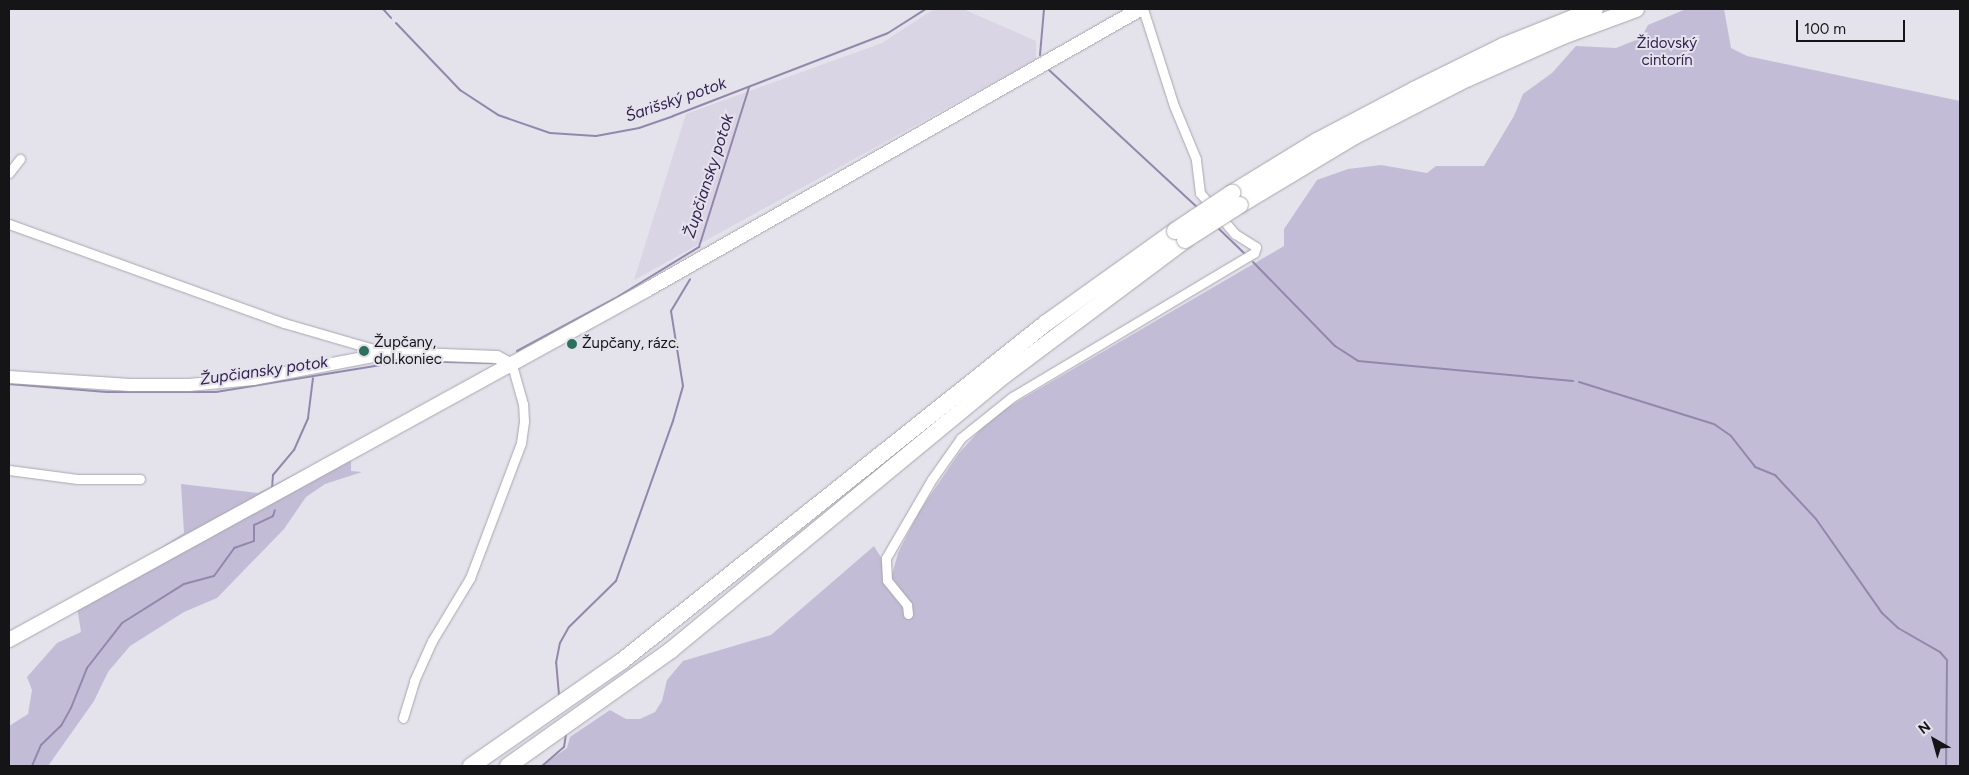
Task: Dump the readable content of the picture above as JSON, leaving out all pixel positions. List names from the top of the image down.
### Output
{
  "water": ["Šarišský potok", "Župčiansky potok"],
  "parks": ["Židovský cintorín"],
  "places": ["Župčany, rázc.", "Župčany, dol.koniec"],
  "scale_bar": "100 m",
  "north": "top left"
}
